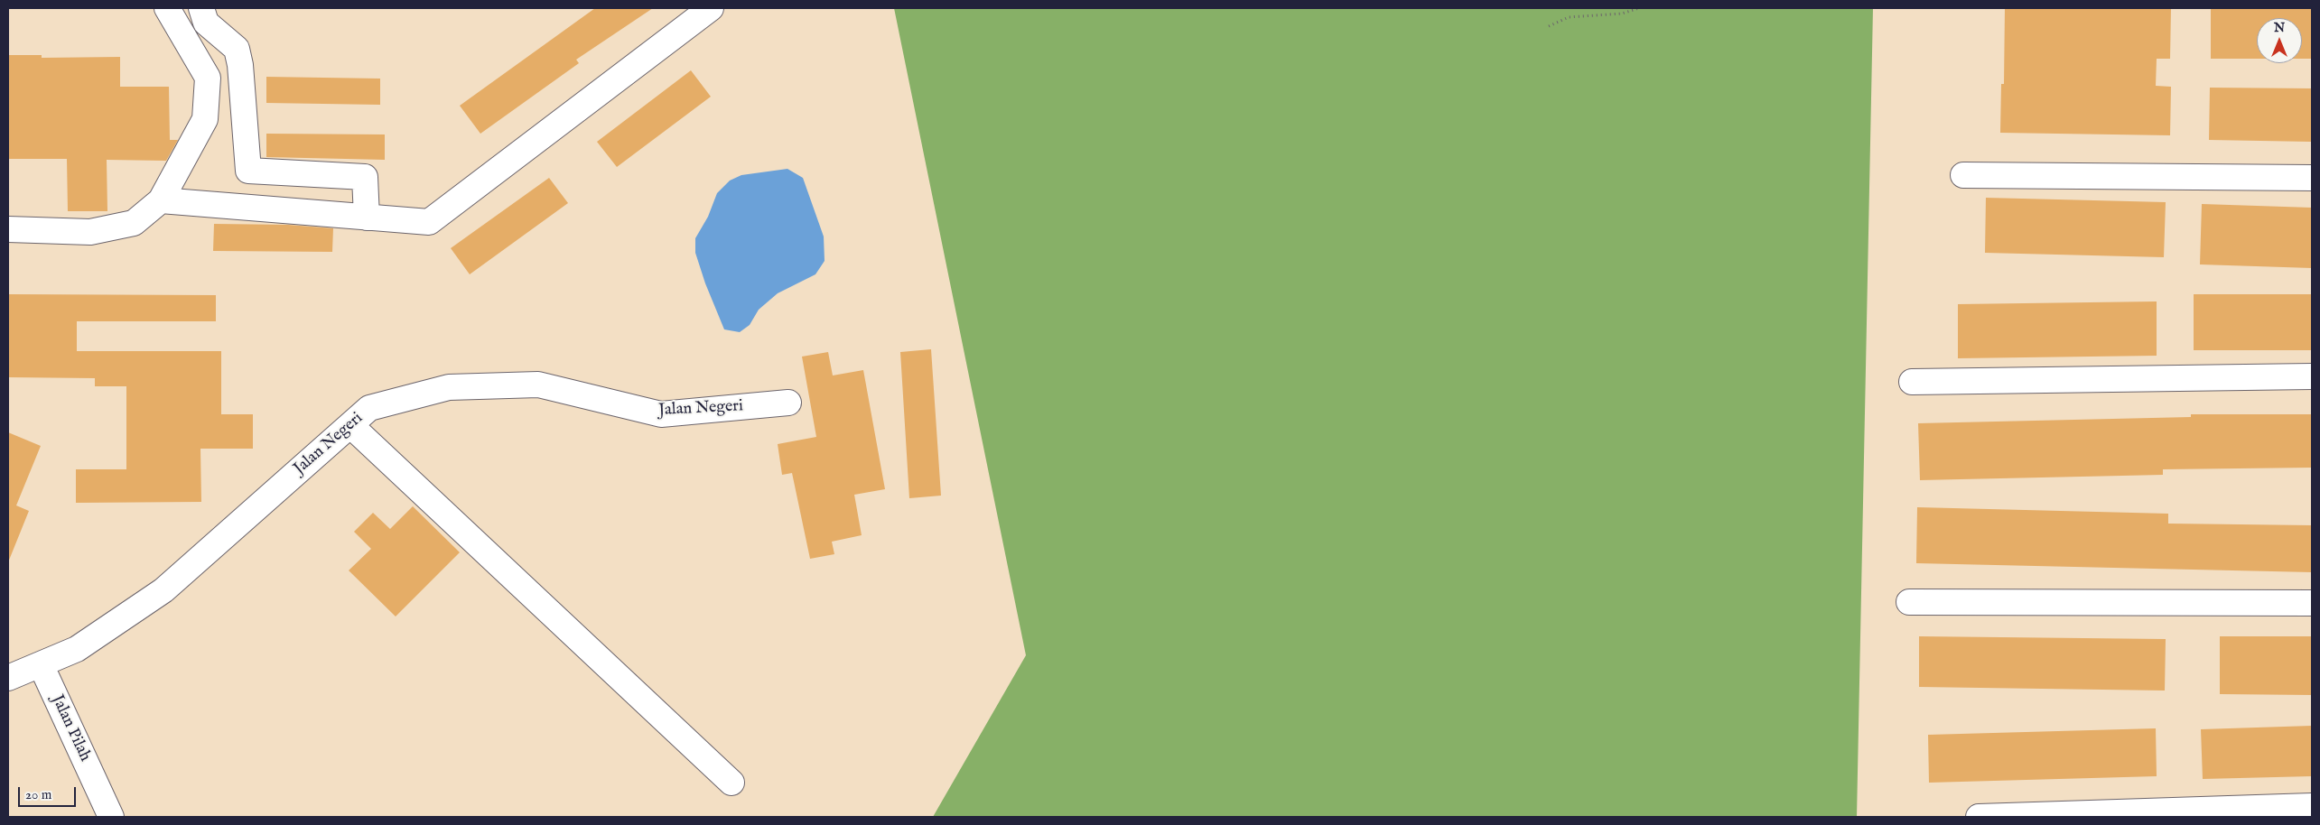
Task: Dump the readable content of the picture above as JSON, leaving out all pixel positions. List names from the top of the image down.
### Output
{
  "streets": {
    "street": ["Jalan Negeri", "Jalan Pilah"]
  },
  "crossings": [
    ["Jalan Negeri", "Jalan Pilah"]
  ],
  "scale_bar": "20 m",
  "north": "top"
}
